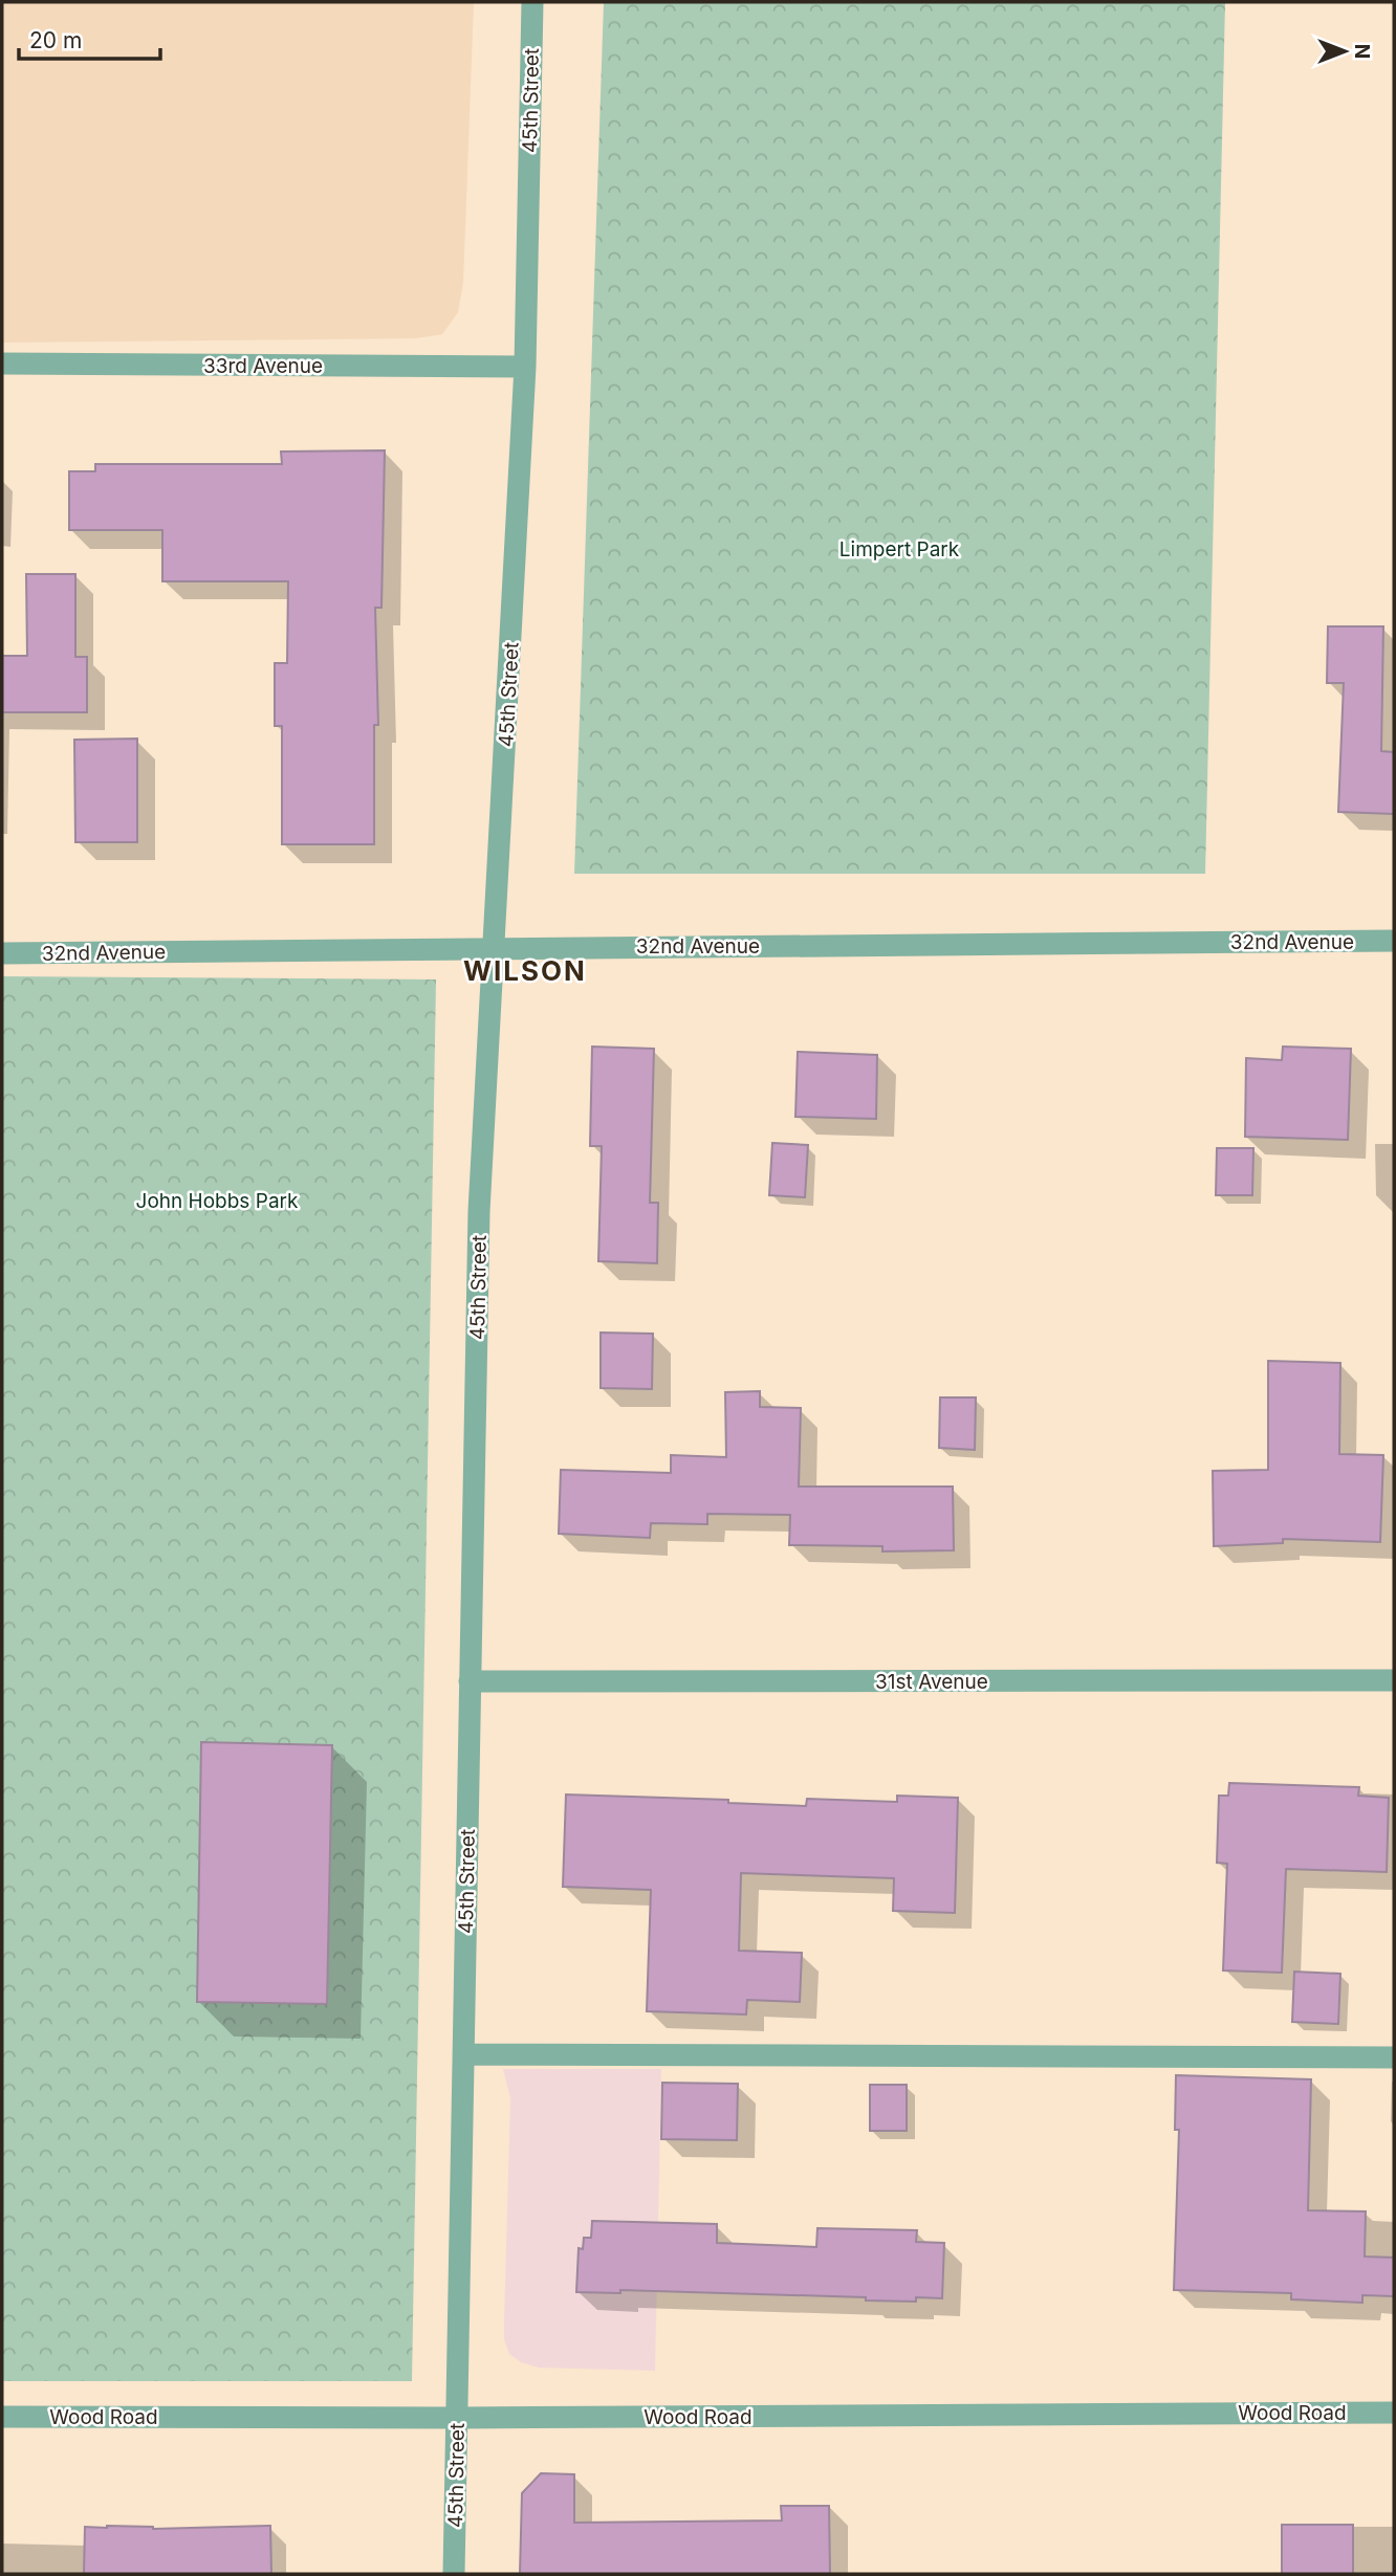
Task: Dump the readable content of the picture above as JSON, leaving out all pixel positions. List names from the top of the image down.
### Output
{
  "streets": {
    "street": [
      "45th Street",
      "33rd Avenue",
      "32nd Avenue",
      "31st Avenue",
      "Wood Road"
    ]
  },
  "crossings": [
    ["45th Street", "33rd Avenue"],
    ["45th Street", "32nd Avenue"],
    ["45th Street", "31st Avenue"],
    ["45th Street", "Wood Road"]
  ],
  "districts": ["WILSON"],
  "parks": ["Limpert Park", "John Hobbs Park"],
  "scale_bar": "20 m",
  "north": "right"
}
